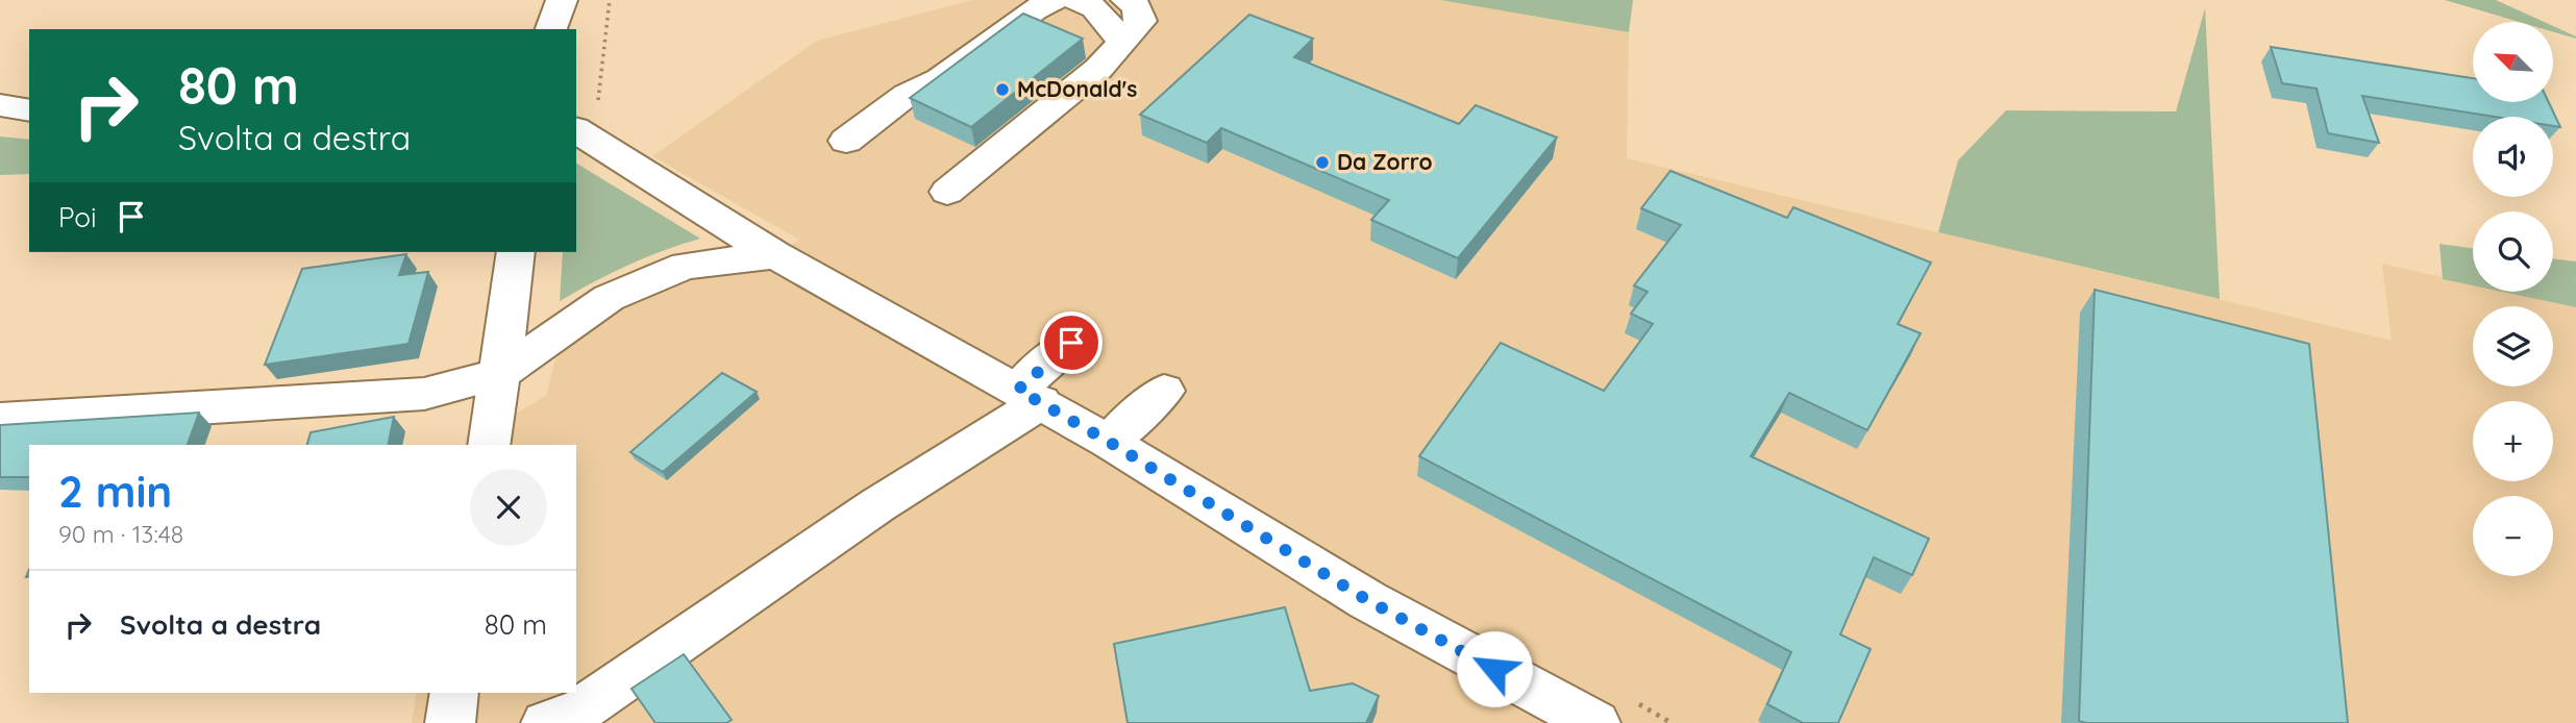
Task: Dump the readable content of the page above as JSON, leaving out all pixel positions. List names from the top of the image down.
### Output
{
  "places": ["McDonald's", "Da Zorro"],
  "north": "top left",
  "page": {
    "map_buttons": ["+", "−"],
    "turn": ["80 m", "Svolta a destra"],
    "then": "Poi",
    "heading": ["2 min", "90 m · 13:48"],
    "list": [
      {
        "name": "Svolta a destra",
        "value": "80 m"
      }
    ]
  }
}
